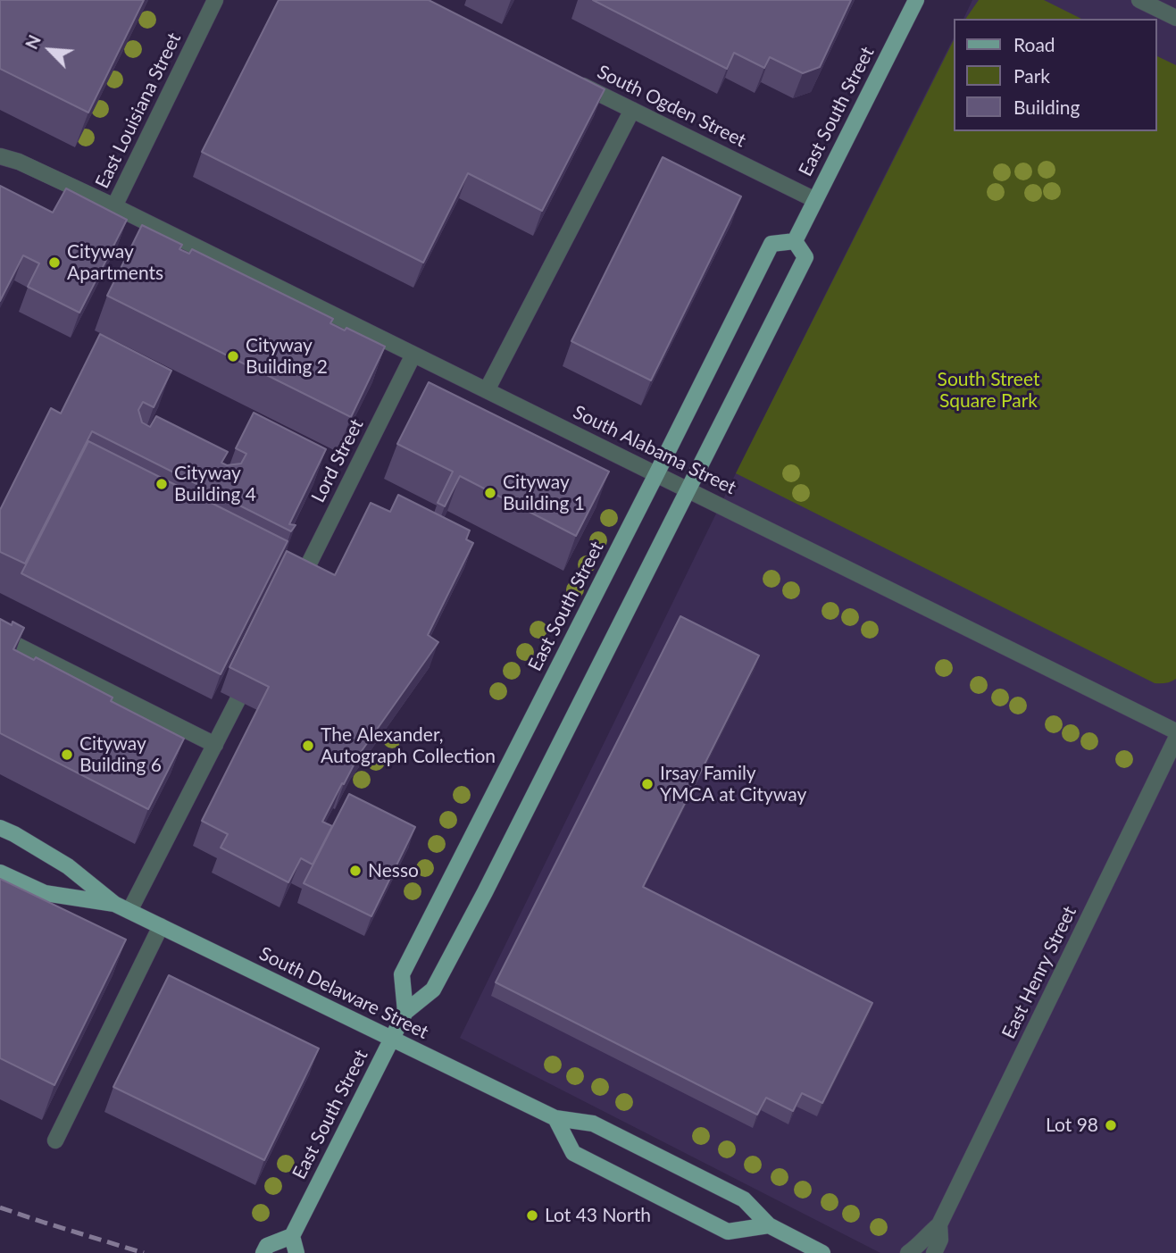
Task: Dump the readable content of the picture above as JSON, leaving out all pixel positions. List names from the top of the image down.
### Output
{
  "streets": {
    "main road": ["East South Street", "South Delaware Street"],
    "street": [
      "South Ogden Street",
      "East Louisiana Street",
      "South Alabama Street",
      "Lord Street",
      "East Henry Street"
    ]
  },
  "crossings": [
    ["South Ogden Street", "East South Street"],
    ["East Louisiana Street", "South Alabama Street"],
    ["East South Street", "South Alabama Street"],
    ["East South Street", "South Delaware Street"],
    ["South Alabama Street", "Lord Street"]
  ],
  "parks": ["South Street Square Park"],
  "places": [
    "Cityway Apartments",
    "Cityway Building 2",
    "Cityway Building 4",
    "Cityway Building 1",
    "The Alexander, Autograph Collection",
    "Cityway Building 6",
    "Irsay Family YMCA at Cityway",
    "Nesso",
    "Lot 98",
    "Lot 43 North"
  ],
  "legend": ["Road", "Park", "Building"],
  "north": "top left"
}
